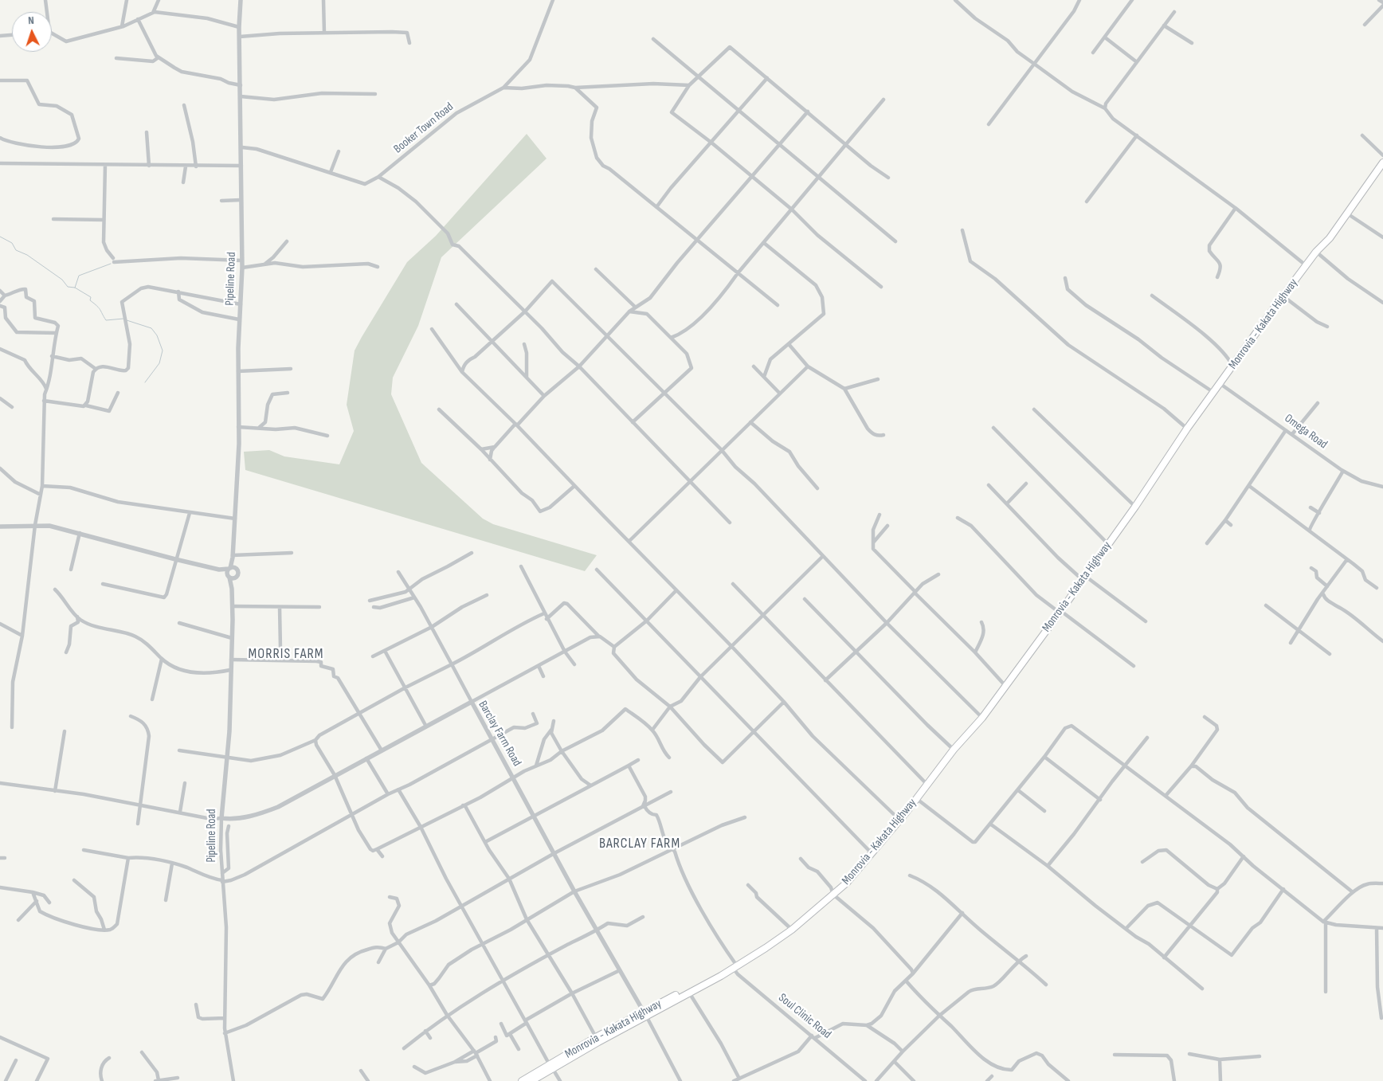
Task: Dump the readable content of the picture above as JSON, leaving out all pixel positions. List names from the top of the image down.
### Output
{
  "streets": {
    "highway": ["Monrovia - Kakata Highway"],
    "street": [
      "Booker Town Road",
      "Pipeline Road",
      "Omega Road",
      "Barclay Farm Road",
      "Soul Clinic Road"
    ]
  },
  "crossings": [
    ["Booker Town Road", "Pipeline Road"],
    ["Pipeline Road", "Barclay Farm Road"],
    ["Monrovia - Kakata Highway", "Omega Road"],
    ["Monrovia - Kakata Highway", "Barclay Farm Road"],
    ["Monrovia - Kakata Highway", "Soul Clinic Road"]
  ],
  "districts": ["MORRIS FARM", "BARCLAY FARM"],
  "north": "top"
}
